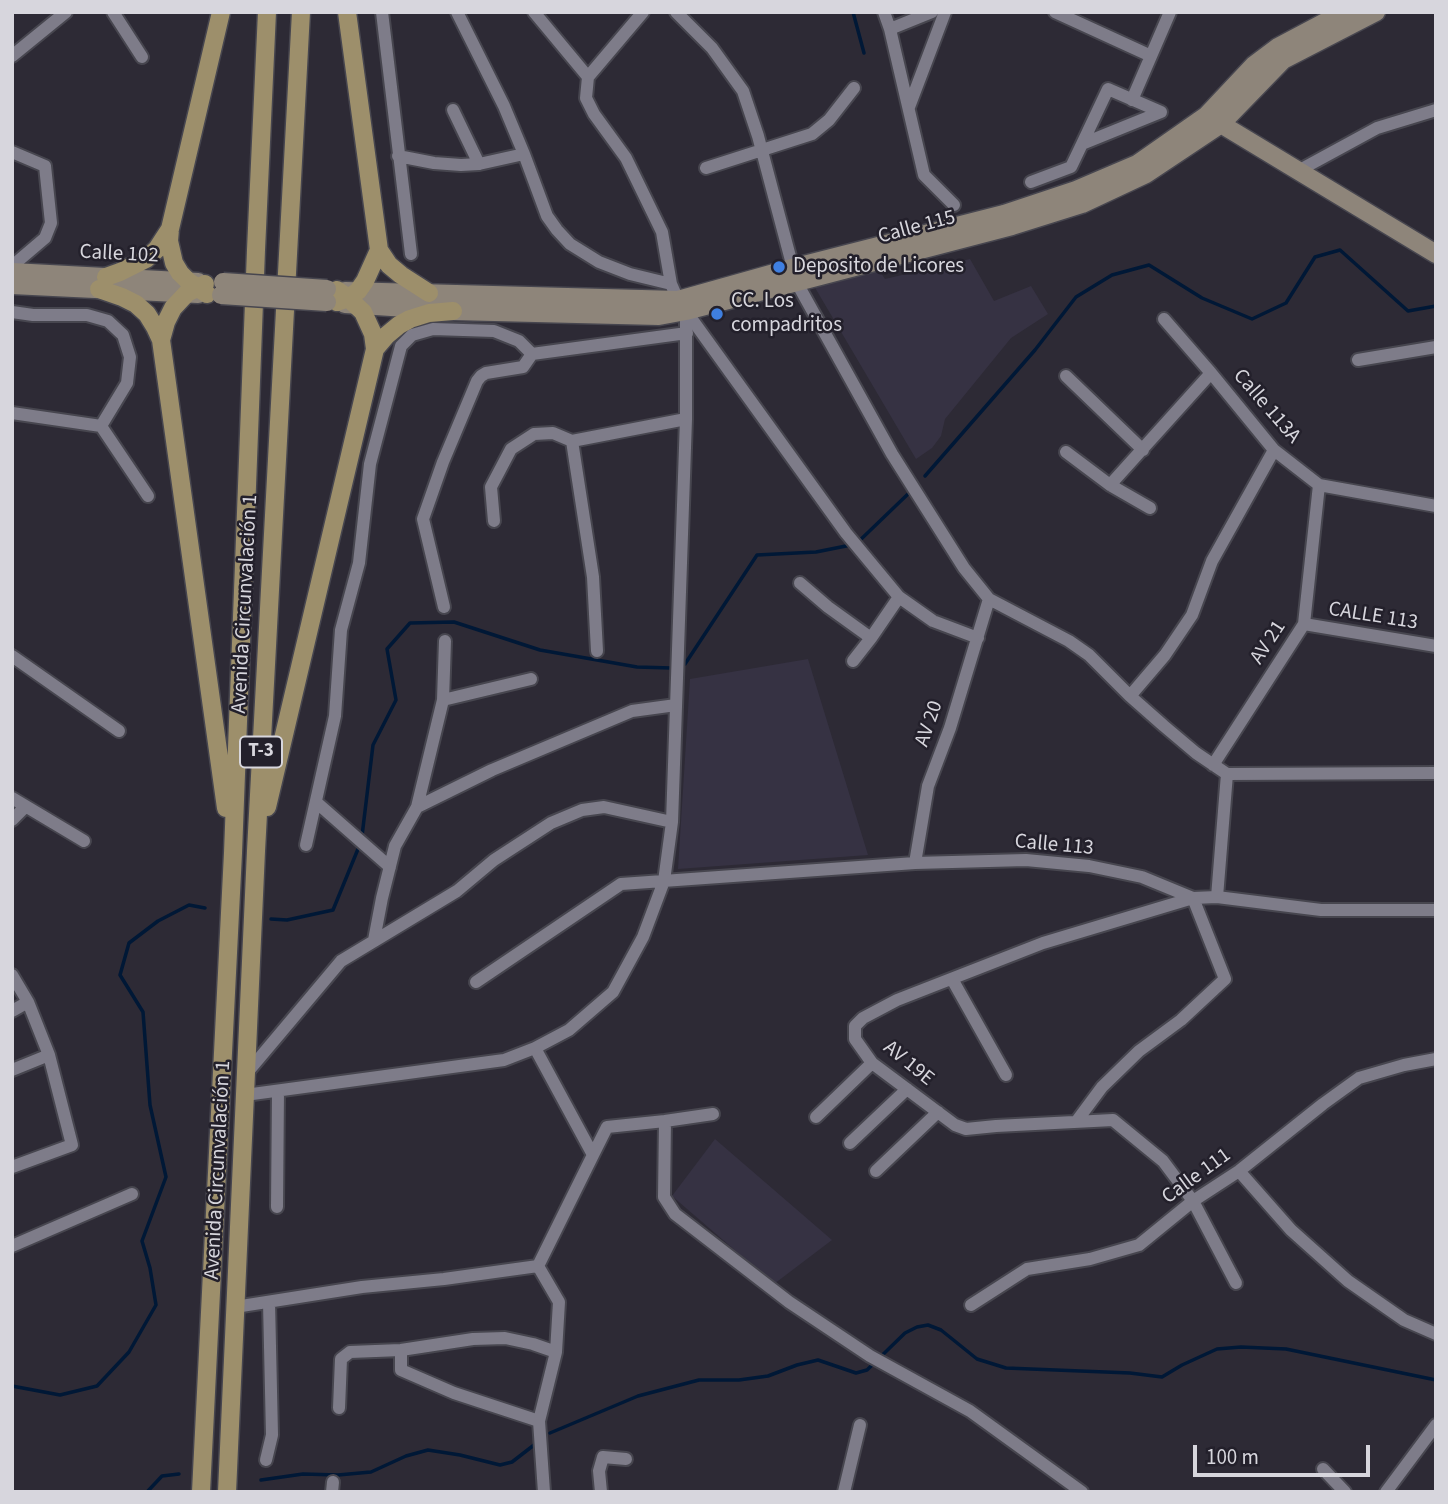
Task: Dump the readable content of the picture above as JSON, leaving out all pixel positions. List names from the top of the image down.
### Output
{
  "streets": {
    "main road": [
      "Calle 115",
      "Calle 102",
      "Avenida Circunvalación 1",
      "T-3"
    ],
    "street": [
      "Calle 113A",
      "CALLE 113",
      "AV 21",
      "AV 20",
      "Calle 113",
      "AV 19E",
      "Calle 111"
    ]
  },
  "crossings": [
    ["Calle 115", "Calle 102"],
    ["Calle 113A", "AV 21"],
    ["CALLE 113", "AV 21"],
    ["AV 20", "Calle 113"],
    ["Calle 113", "AV 19E"],
    ["AV 19E", "Calle 111"]
  ],
  "places": ["Deposito de Licores", "CC. Los compadritos"],
  "scale_bar": "100 m"
}
